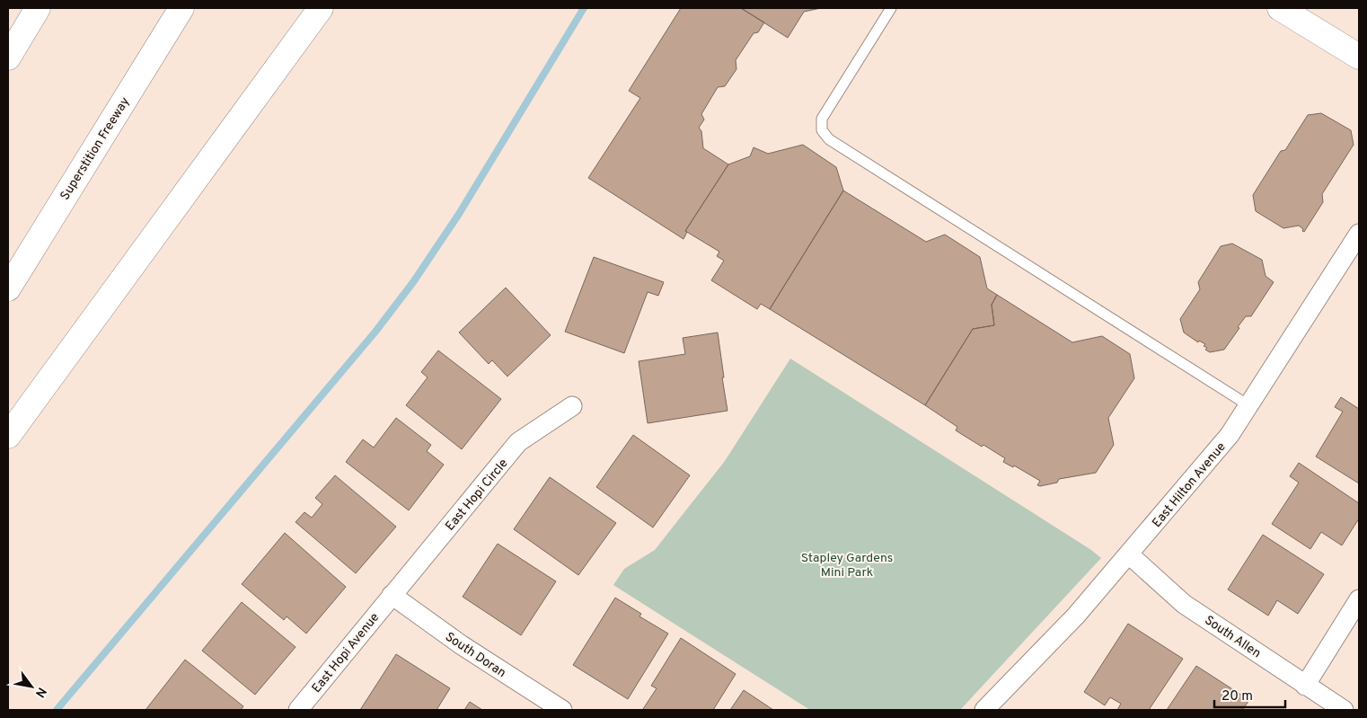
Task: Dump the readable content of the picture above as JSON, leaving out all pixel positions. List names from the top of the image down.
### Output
{
  "streets": {
    "main road": ["Superstition Freeway"],
    "street": [
      "East Hilton Avenue",
      "East Hopi Circle",
      "South Allen",
      "East Hopi Avenue",
      "South Doran"
    ]
  },
  "crossings": [
    ["East Hilton Avenue", "South Allen"],
    ["East Hopi Circle", "East Hopi Avenue"],
    ["East Hopi Circle", "South Doran"],
    ["East Hopi Avenue", "South Doran"]
  ],
  "parks": ["Stapley Gardens Mini Park"],
  "scale_bar": "20 m",
  "north": "bottom right"
}
